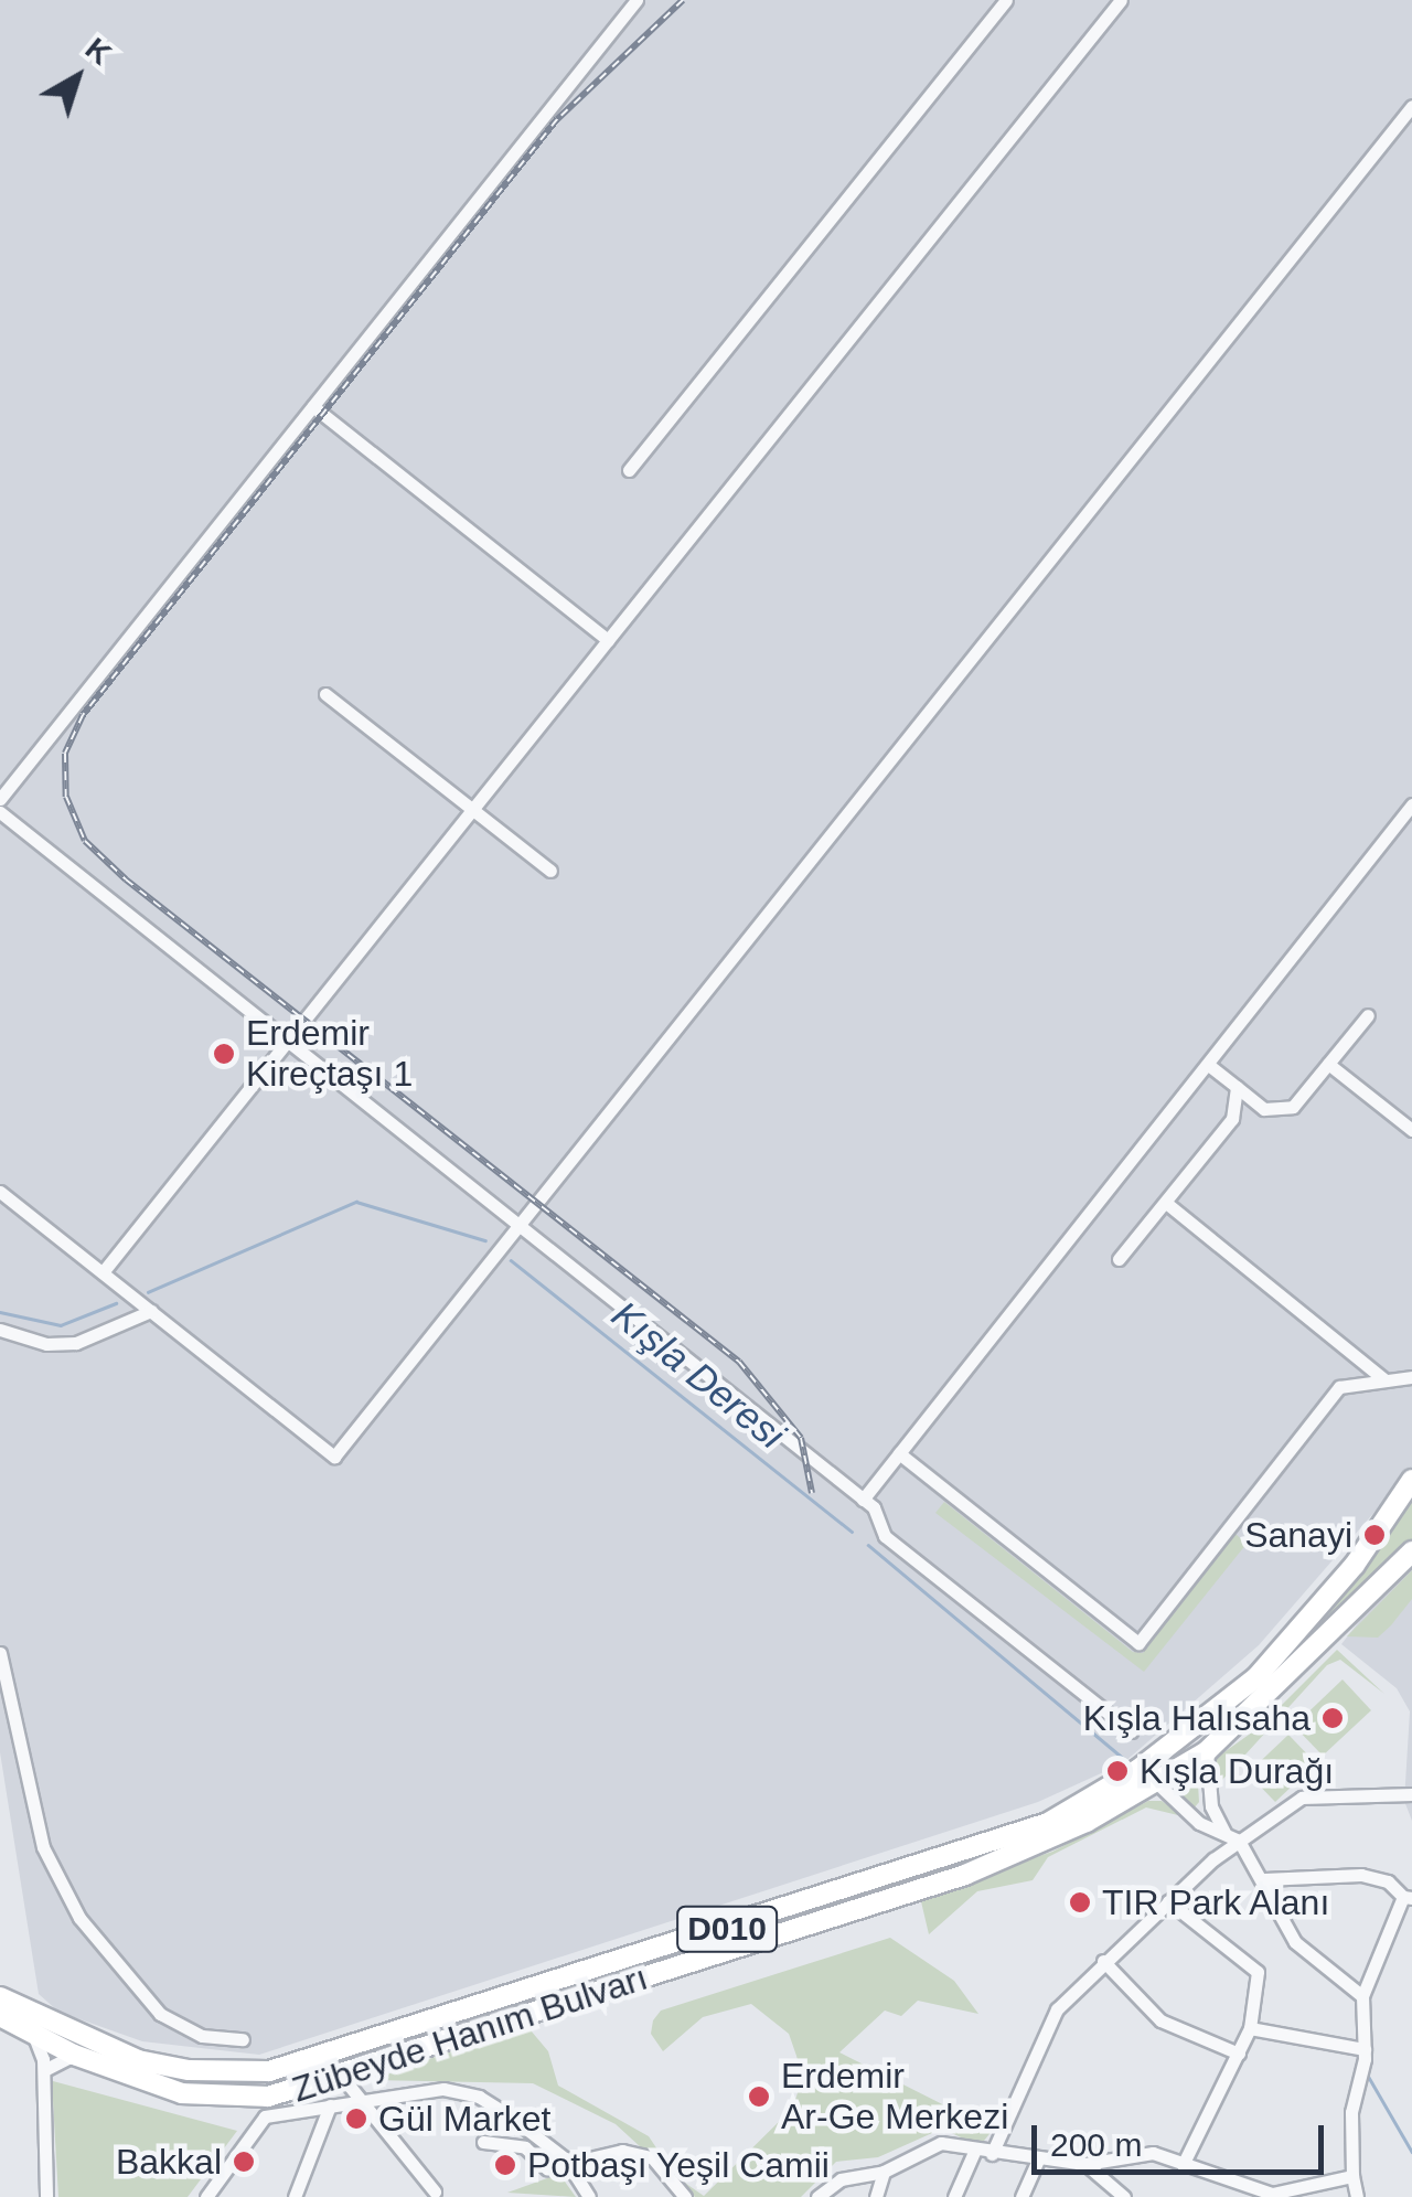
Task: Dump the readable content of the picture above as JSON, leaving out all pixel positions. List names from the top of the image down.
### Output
{
  "streets": {
    "highway": ["D010", "Zübeyde Hanım Bulvarı"]
  },
  "crossings": [
    ["D010", "Zübeyde Hanım Bulvarı"]
  ],
  "water": ["Kışla Deresi"],
  "places": [
    "Erdemir Kireçtaşı 1",
    "Sanayi",
    "Kışla Halısaha",
    "Kışla Durağı",
    "TIR Park Alanı",
    "Erdemir Ar-Ge Merkezi",
    "Gül Market",
    "Bakkal",
    "Potbaşı Yeşil Camii"
  ],
  "scale_bar": "200 m",
  "north": "top right"
}
